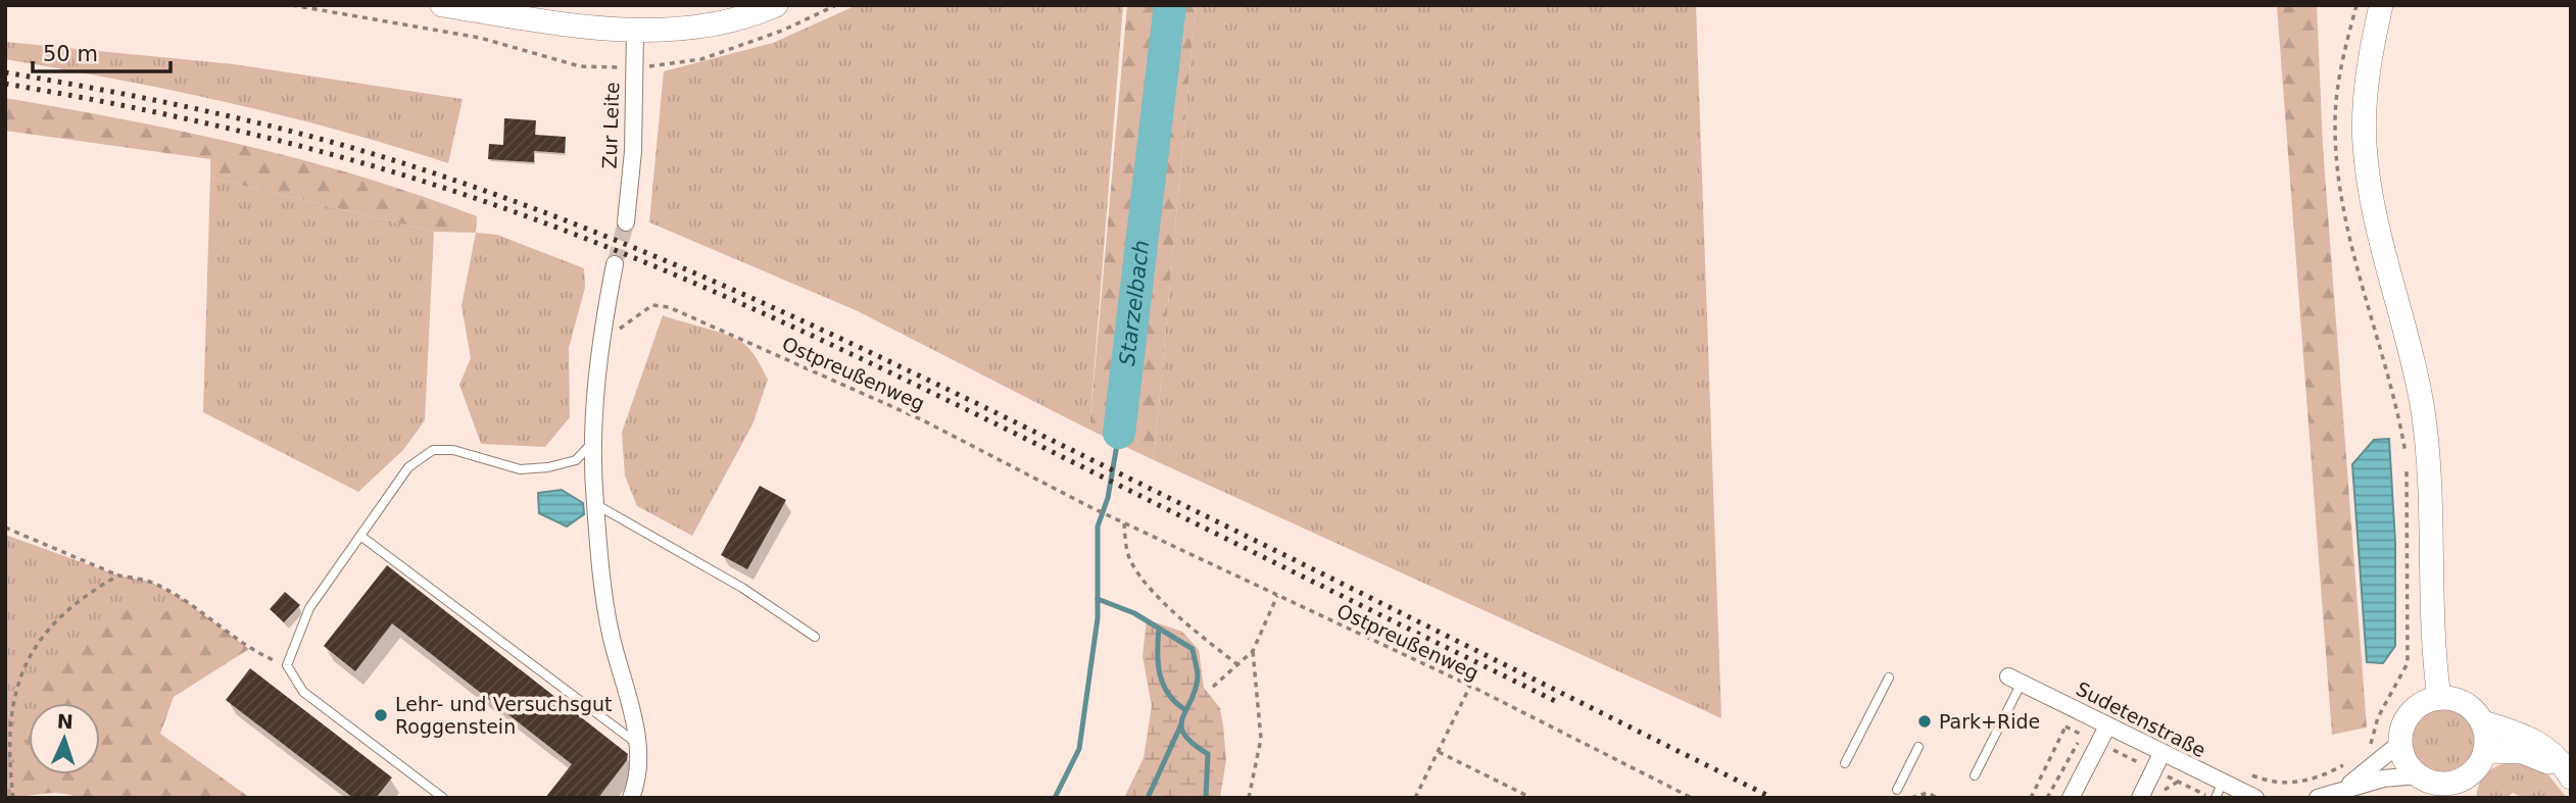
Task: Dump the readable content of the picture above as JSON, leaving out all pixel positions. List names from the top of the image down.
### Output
{
  "streets": {
    "street": ["Zur Leite", "Sudetenstraße"],
    "path": ["Ostpreußenweg"]
  },
  "water": ["Starzelbach"],
  "places": ["Lehr- und Versuchsgut Roggenstein", "Park+Ride"],
  "scale_bar": "50 m",
  "north": "top"
}
